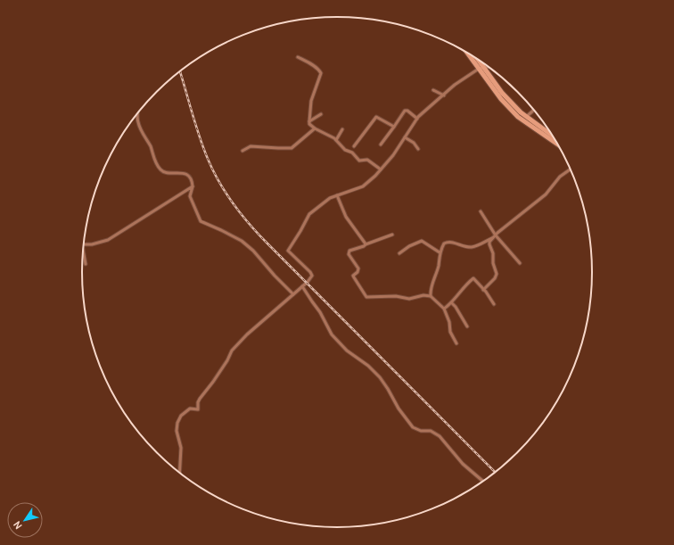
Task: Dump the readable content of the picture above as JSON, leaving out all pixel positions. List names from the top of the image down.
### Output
{
  "north": "bottom left"
}
